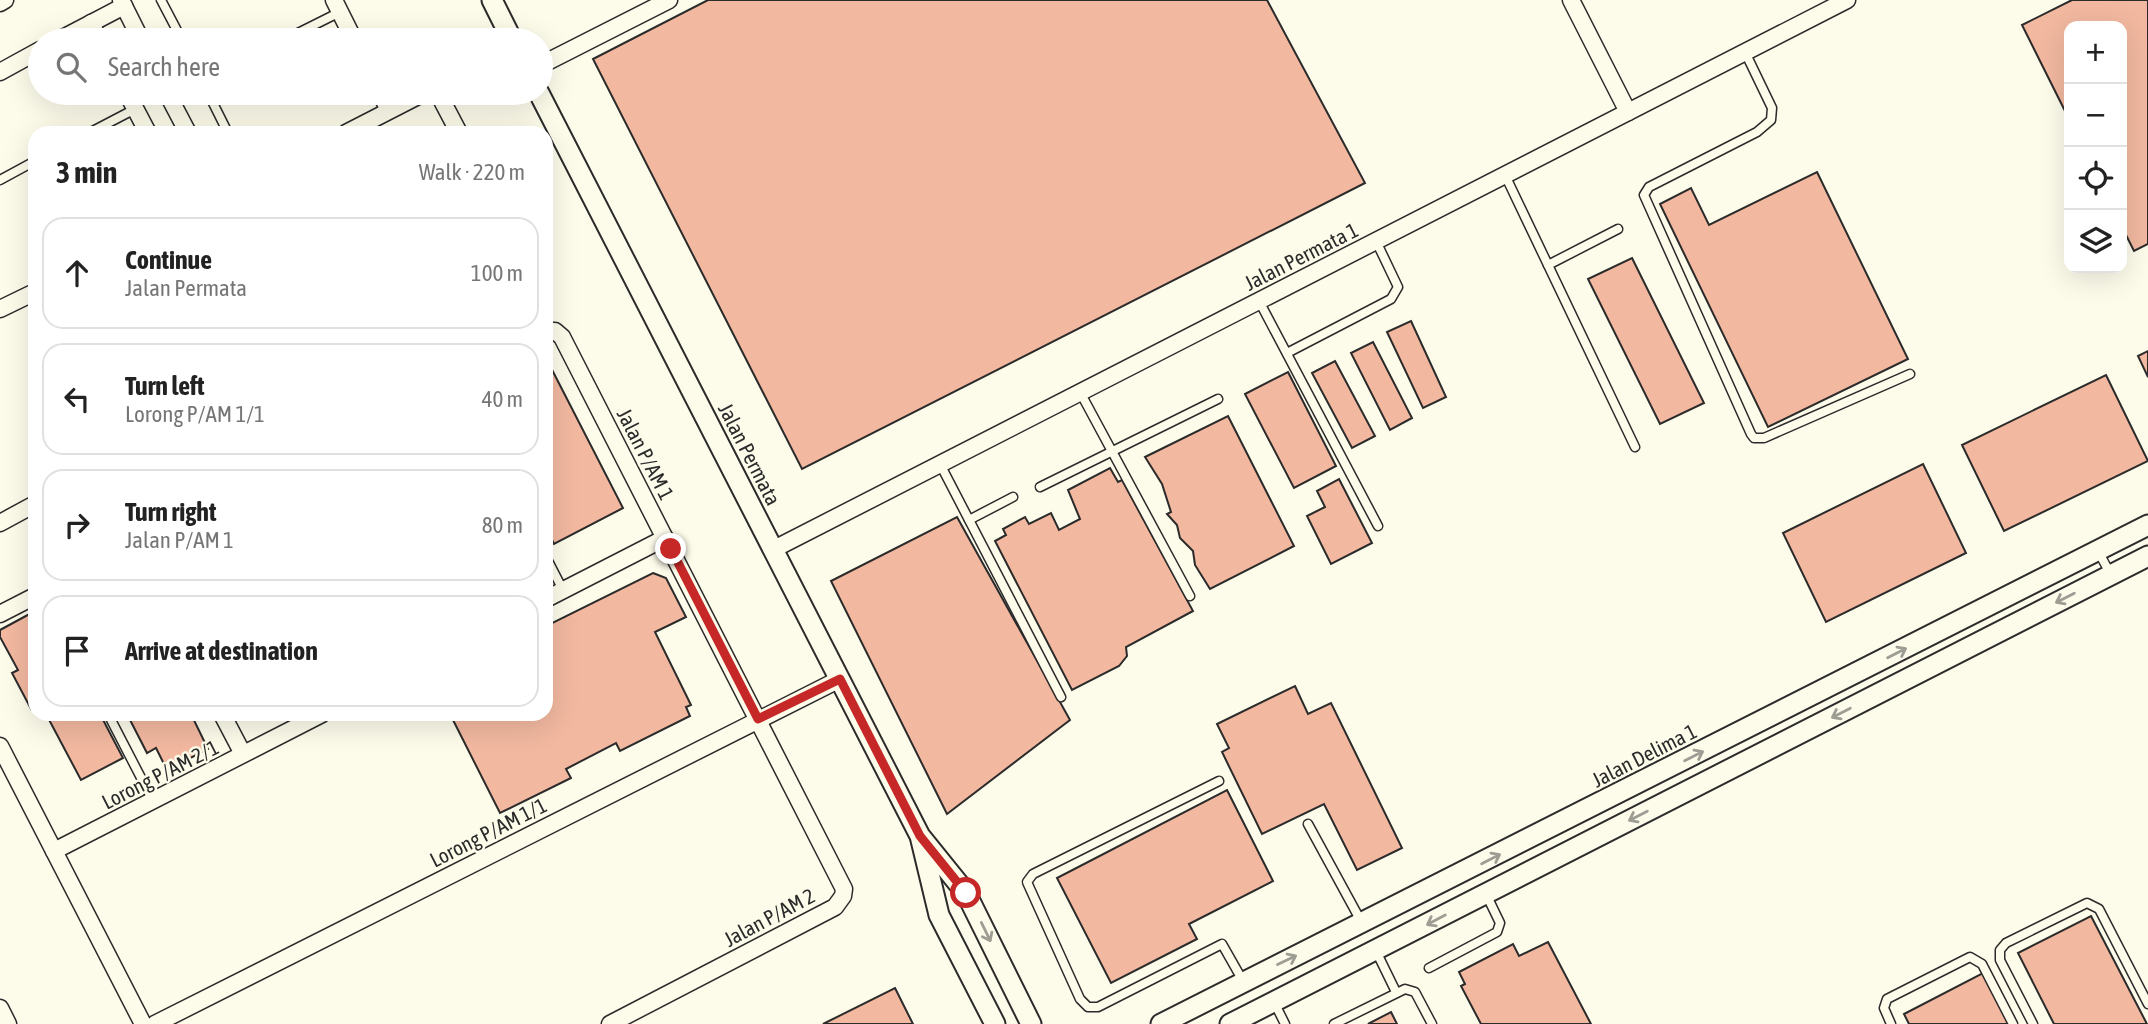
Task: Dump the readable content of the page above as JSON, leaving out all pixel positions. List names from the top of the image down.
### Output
{
  "streets": {
    "street": [
      "Jalan Permata 1",
      "Jalan P/AM 1",
      "Jalan Permata",
      "Jalan Delima 1",
      "Lorong P/AM 2/1",
      "Lorong P/AM 1/1",
      "Jalan P/AM 2"
    ]
  },
  "crossings": [
    ["Jalan Permata 1", "Jalan Permata"],
    ["Jalan P/AM 1", "Lorong P/AM 1/1"],
    ["Jalan P/AM 1", "Jalan P/AM 2"],
    ["Jalan Permata", "Lorong P/AM 1/1"],
    ["Lorong P/AM 1/1", "Jalan P/AM 2"]
  ],
  "page": {
    "map_buttons": ["+", "−"],
    "search": "Search here",
    "heading": ["3 min", "Walk · 220 m"],
    "list": [
      ["Continue", "Jalan Permata", "100 m"],
      ["Turn left", "Lorong P/AM 1/1", "40 m"],
      ["Turn right", "Jalan P/AM 1", "80 m"],
      "Arrive at destination"
    ]
  }
}
